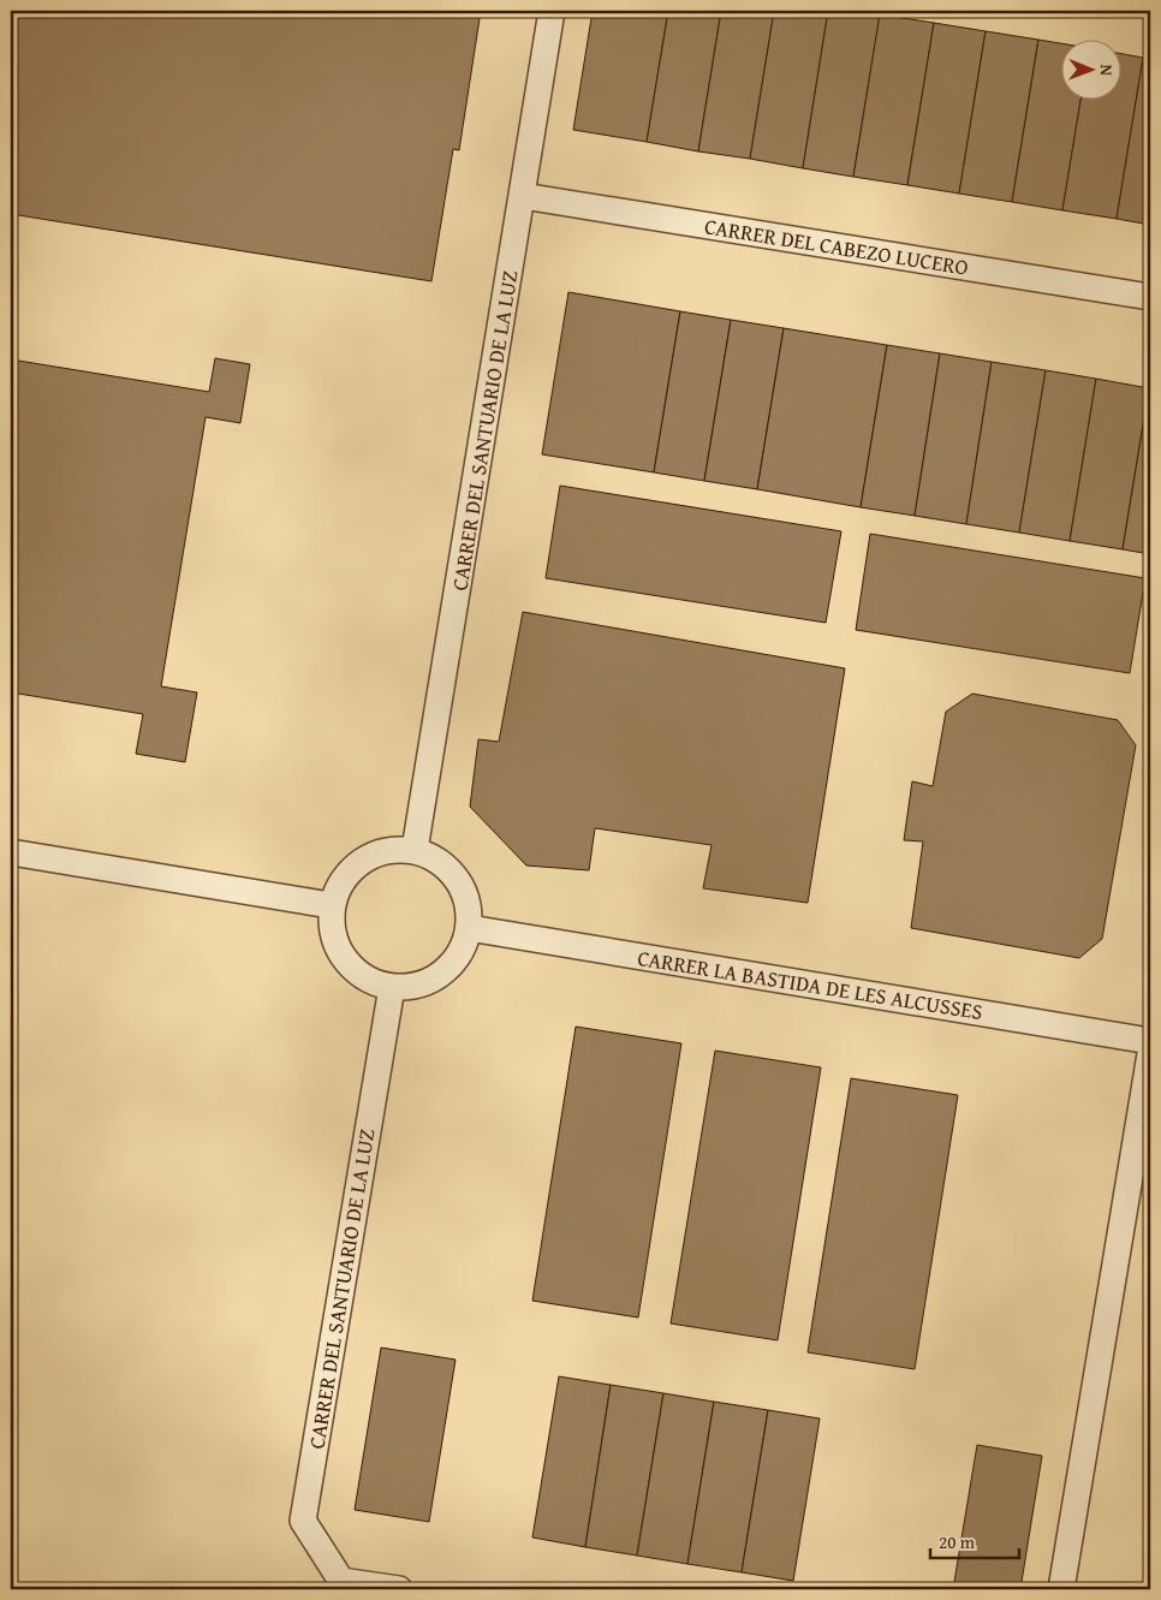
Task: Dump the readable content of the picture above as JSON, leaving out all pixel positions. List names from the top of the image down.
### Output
{
  "streets": {
    "street": ["CARRER DEL CABEZO LUCERO", "CARRER DEL SANTUARIO DE LA LUZ", "CARRER LA BASTIDA DE LES ALCUSSES"]
  },
  "crossings": [
    ["CARRER DEL CABEZO LUCERO", "CARRER DEL SANTUARIO DE LA LUZ"],
    ["CARRER DEL SANTUARIO DE LA LUZ", "CARRER LA BASTIDA DE LES ALCUSSES"]
  ],
  "scale_bar": "20 m",
  "north": "right"
}
